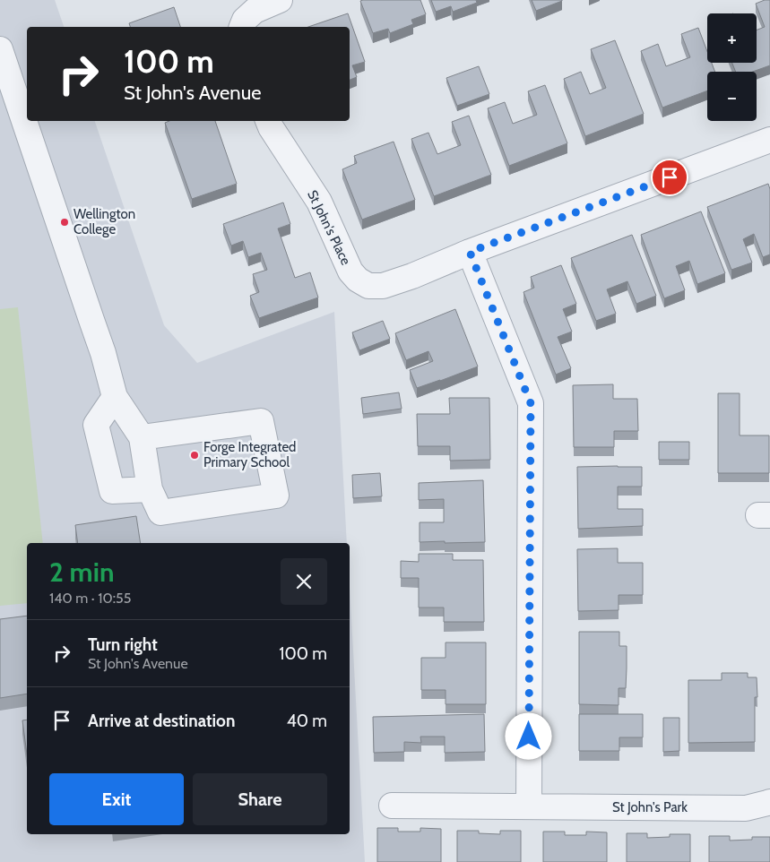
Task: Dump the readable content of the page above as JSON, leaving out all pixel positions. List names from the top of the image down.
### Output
{
  "streets": {
    "street": ["St John's Place", "St John's Park"]
  },
  "places": ["Wellington College", "Forge Integrated Primary School"],
  "page": {
    "map_buttons": ["+", "−"],
    "turn": ["100 m", "St John's Avenue"],
    "heading": ["2 min", "140 m · 10:55"],
    "list": [
      {
        "name": "Turn right",
        "note": "St John's Avenue",
        "value": "100 m"
      },
      {
        "name": "Arrive at destination",
        "value": "40 m"
      }
    ],
    "buttons": ["Exit", "Share"]
  }
}
